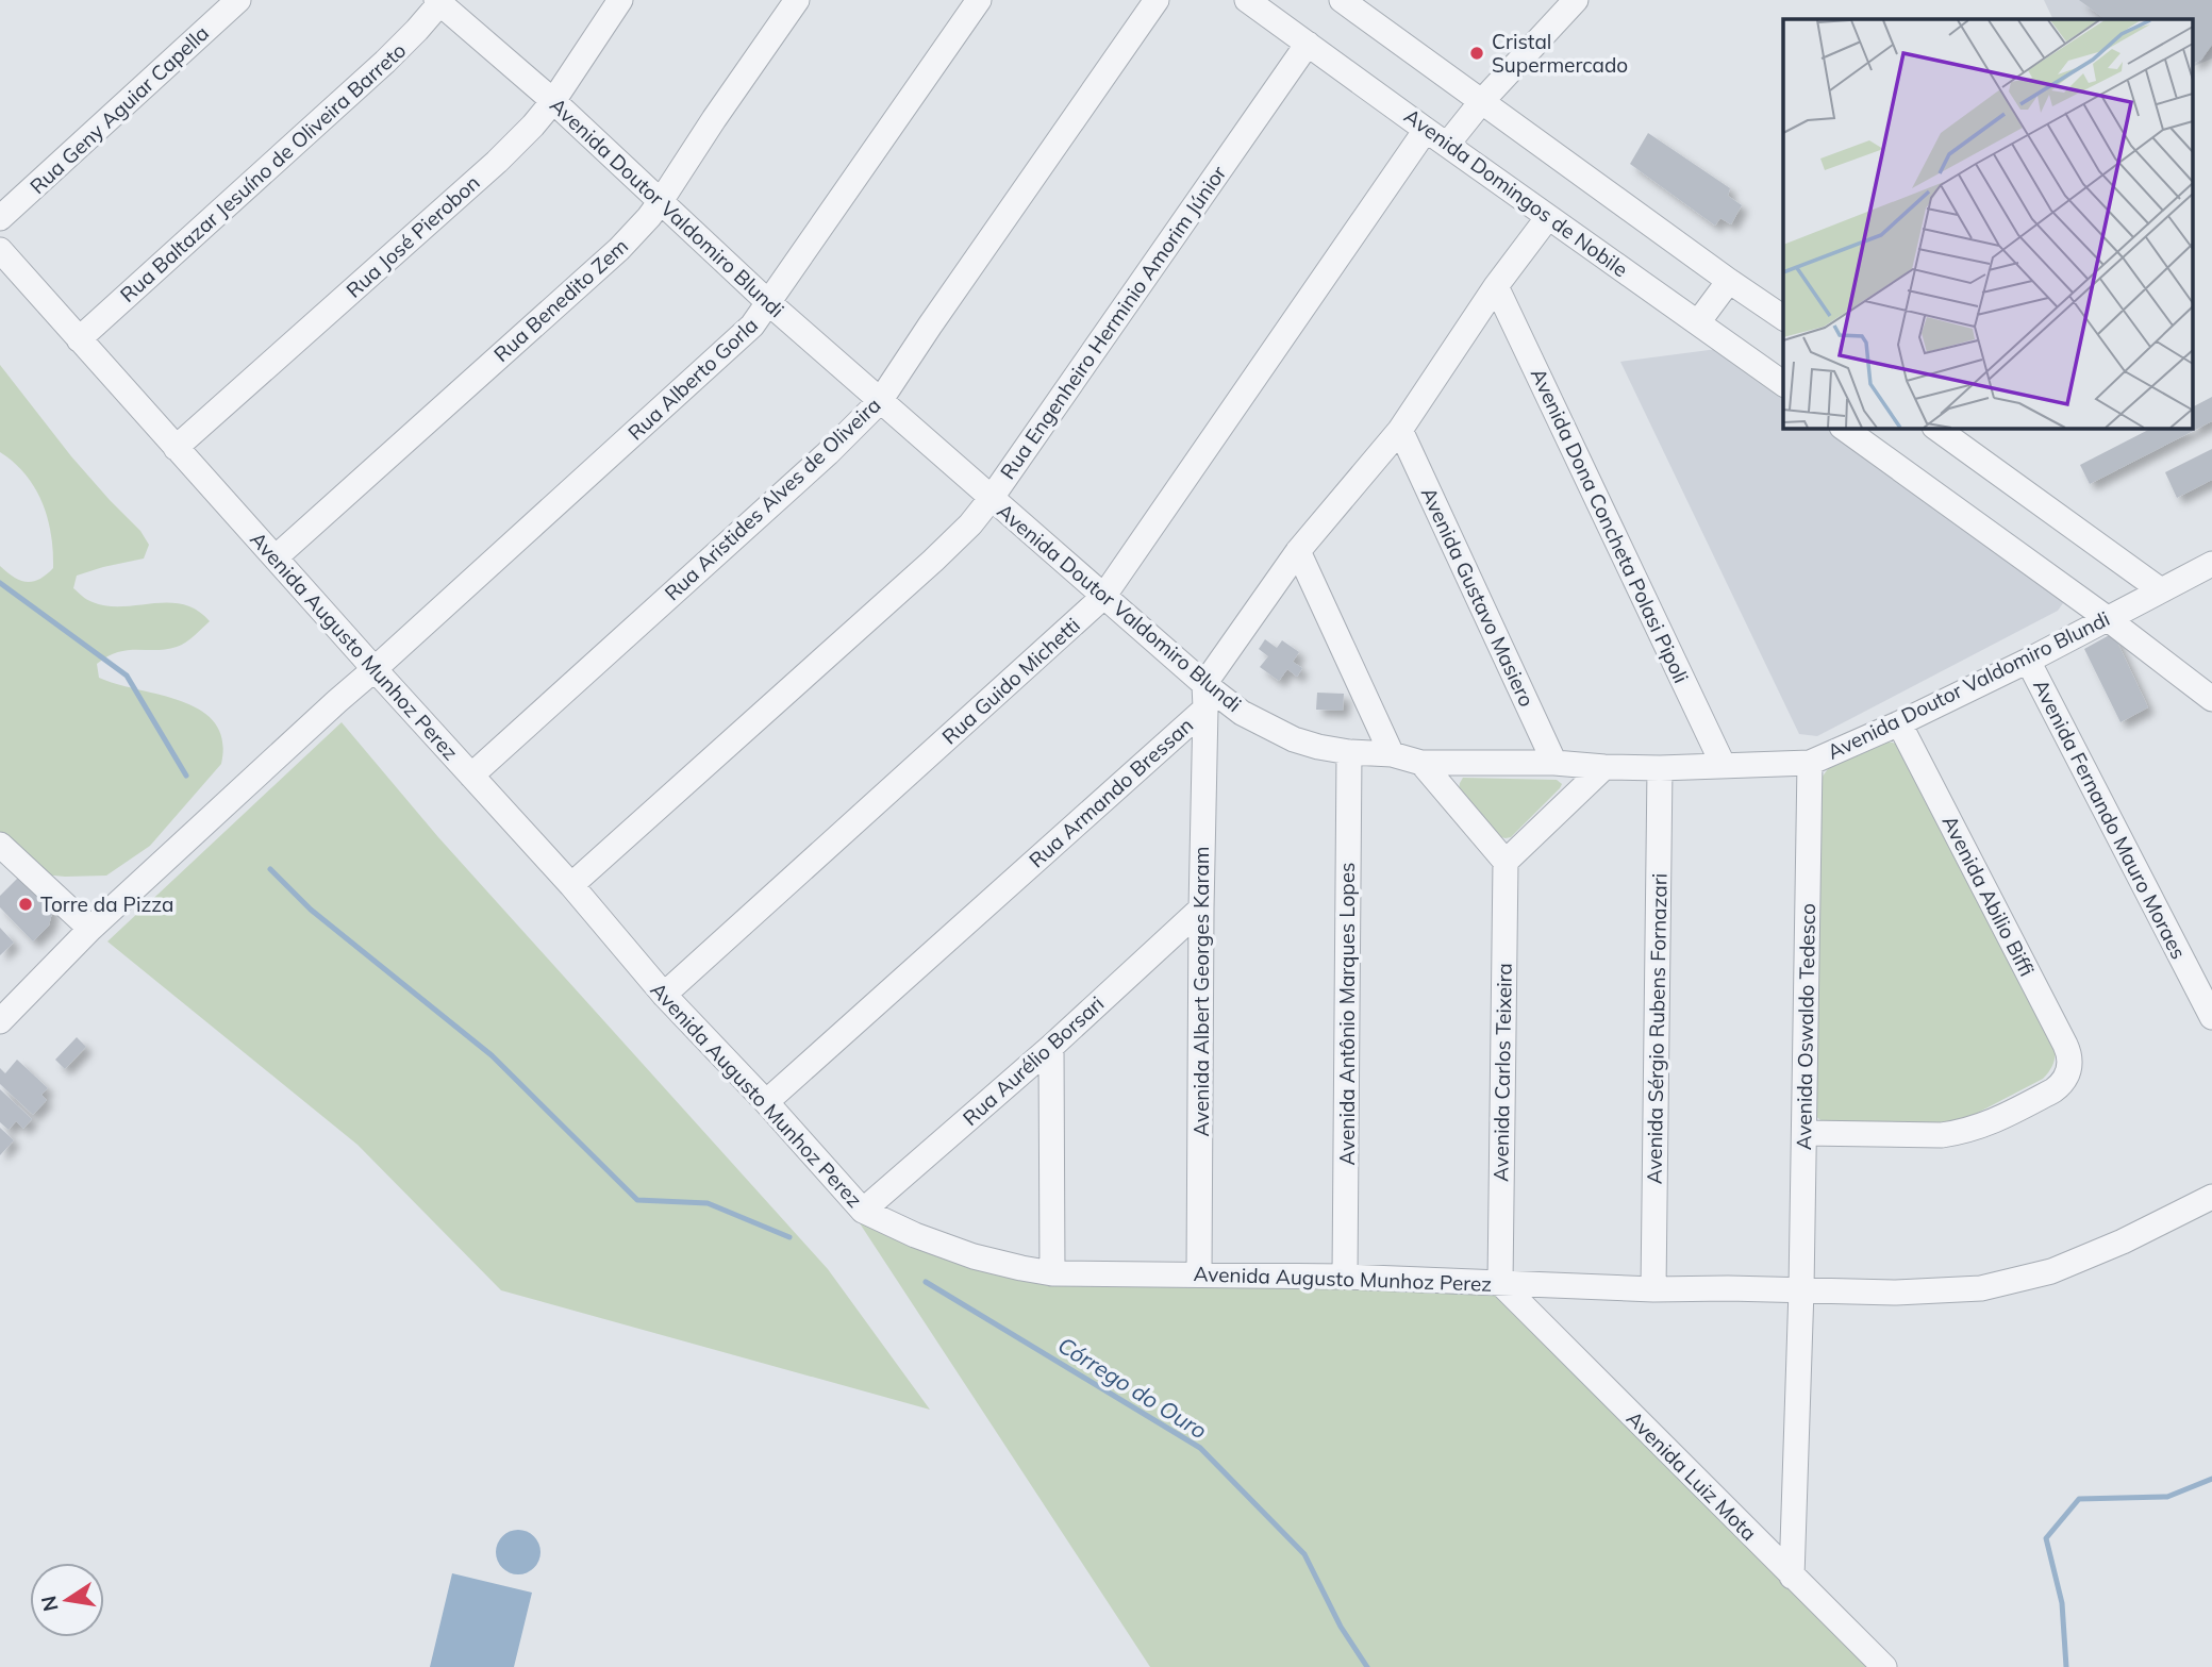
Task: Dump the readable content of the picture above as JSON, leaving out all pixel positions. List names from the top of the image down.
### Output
{
  "streets": {
    "street": [
      "Rua Geny Aguiar Capella",
      "Rua Baltazar Jesuíno de Oliveira Barreto",
      "Avenida Domingos de Nobile",
      "Avenida Doutor Valdomiro Blundi",
      "Rua José Pierobon",
      "Rua Benedito Zem",
      "Rua Engenheiro Herminio Amorim Júnior",
      "Rua Alberto Gorla",
      "Rua Aristides Alves de Oliveira",
      "Avenida Dona Concheta Polasi Pipoli",
      "Avenida Gustavo Masiero",
      "Avenida Augusto Munhoz Perez",
      "Rua Guido Michetti",
      "Rua Armando Bressan",
      "Avenida Fernando Mauro Moraes",
      "Avenida Abilio Biffi",
      "Avenida Albert Georges Karam",
      "Avenida Antônio Marques Lopes",
      "Avenida Oswaldo Tedesco",
      "Avenida Sérgio Rubens Fornazari",
      "Rua Aurélio Borsari",
      "Avenida Carlos Teixeira",
      "Avenida Luiz Mota"
    ]
  },
  "crossings": [
    ["Rua Baltazar Jesuíno de Oliveira Barreto", "Avenida Doutor Valdomiro Blundi"],
    ["Rua Baltazar Jesuíno de Oliveira Barreto", "Avenida Augusto Munhoz Perez"],
    ["Avenida Domingos de Nobile", "Rua Engenheiro Herminio Amorim Júnior"],
    ["Avenida Domingos de Nobile", "Rua Guido Michetti"],
    ["Avenida Doutor Valdomiro Blundi", "Rua José Pierobon"],
    ["Avenida Doutor Valdomiro Blundi", "Rua Benedito Zem"],
    ["Avenida Doutor Valdomiro Blundi", "Rua Engenheiro Herminio Amorim Júnior"],
    ["Avenida Doutor Valdomiro Blundi", "Rua Alberto Gorla"],
    ["Avenida Doutor Valdomiro Blundi", "Rua Aristides Alves de Oliveira"],
    ["Avenida Doutor Valdomiro Blundi", "Avenida Dona Concheta Polasi Pipoli"],
    ["Avenida Doutor Valdomiro Blundi", "Avenida Gustavo Masiero"],
    ["Avenida Doutor Valdomiro Blundi", "Rua Guido Michetti"],
    ["Avenida Doutor Valdomiro Blundi", "Rua Armando Bressan"],
    ["Avenida Doutor Valdomiro Blundi", "Avenida Fernando Mauro Moraes"],
    ["Avenida Doutor Valdomiro Blundi", "Avenida Abilio Biffi"],
    ["Avenida Doutor Valdomiro Blundi", "Avenida Antônio Marques Lopes"],
    ["Avenida Doutor Valdomiro Blundi", "Avenida Oswaldo Tedesco"],
    ["Avenida Doutor Valdomiro Blundi", "Avenida Sérgio Rubens Fornazari"],
    ["Rua José Pierobon", "Avenida Augusto Munhoz Perez"],
    ["Rua Benedito Zem", "Avenida Augusto Munhoz Perez"],
    ["Rua Engenheiro Herminio Amorim Júnior", "Avenida Augusto Munhoz Perez"],
    ["Rua Alberto Gorla", "Avenida Augusto Munhoz Perez"],
    ["Rua Aristides Alves de Oliveira", "Avenida Augusto Munhoz Perez"],
    ["Avenida Augusto Munhoz Perez", "Rua Guido Michetti"],
    ["Avenida Augusto Munhoz Perez", "Rua Armando Bressan"],
    ["Avenida Augusto Munhoz Perez", "Avenida Albert Georges Karam"],
    ["Avenida Augusto Munhoz Perez", "Avenida Antônio Marques Lopes"],
    ["Avenida Augusto Munhoz Perez", "Avenida Oswaldo Tedesco"],
    ["Avenida Augusto Munhoz Perez", "Avenida Sérgio Rubens Fornazari"],
    ["Avenida Augusto Munhoz Perez", "Rua Aurélio Borsari"],
    ["Avenida Augusto Munhoz Perez", "Avenida Carlos Teixeira"],
    ["Avenida Augusto Munhoz Perez", "Avenida Luiz Mota"],
    ["Rua Armando Bressan", "Avenida Albert Georges Karam"],
    ["Avenida Abilio Biffi", "Avenida Oswaldo Tedesco"],
    ["Avenida Albert Georges Karam", "Rua Aurélio Borsari"],
    ["Avenida Oswaldo Tedesco", "Avenida Luiz Mota"],
    ["Avenida Carlos Teixeira", "Avenida Luiz Mota"]
  ],
  "water": ["Córrego do Ouro"],
  "places": ["Cristal Supermercado", "Torre da Pizza"],
  "north": "left"
}
